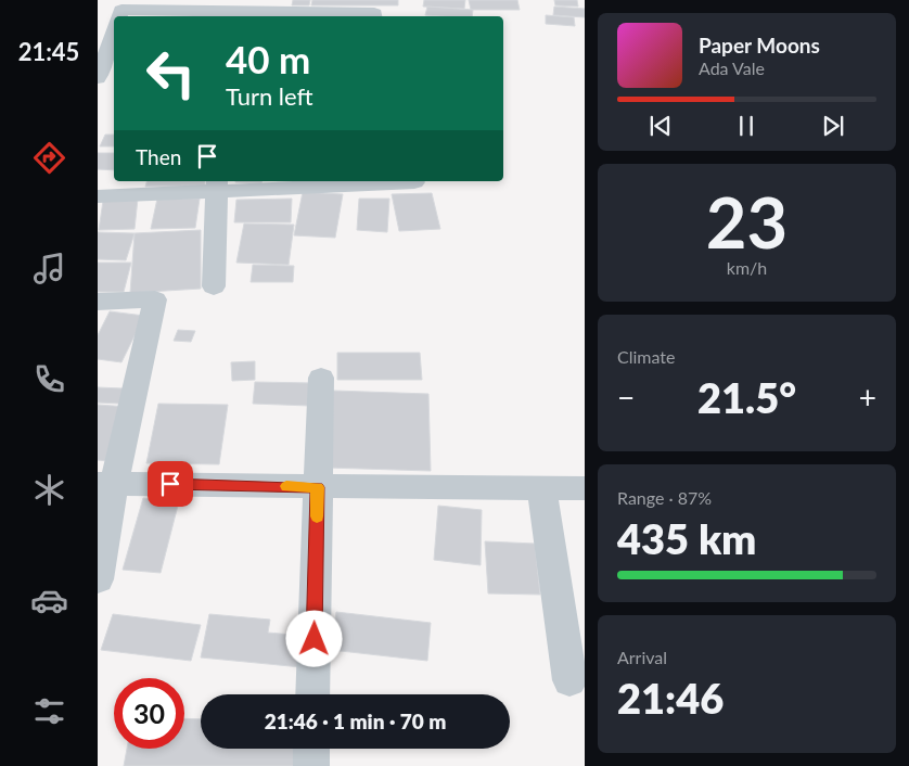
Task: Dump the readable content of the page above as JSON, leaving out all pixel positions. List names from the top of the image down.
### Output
{
  "page": {
    "tabs": "21:45",
    "turn": ["40 m", "Turn left"],
    "song": ["Paper Moons", "Ada Vale"],
    "then": "Then",
    "tile": [
      ["23", "km/h"],
      "Climate",
      ["Range · 87%", "435 km"],
      ["Arrival", "21:46"]
    ],
    "heat": ["−", "21.5°", "+"],
    "limit": "30",
    "trip": "21:46 · 1 min · 70 m"
  }
}
